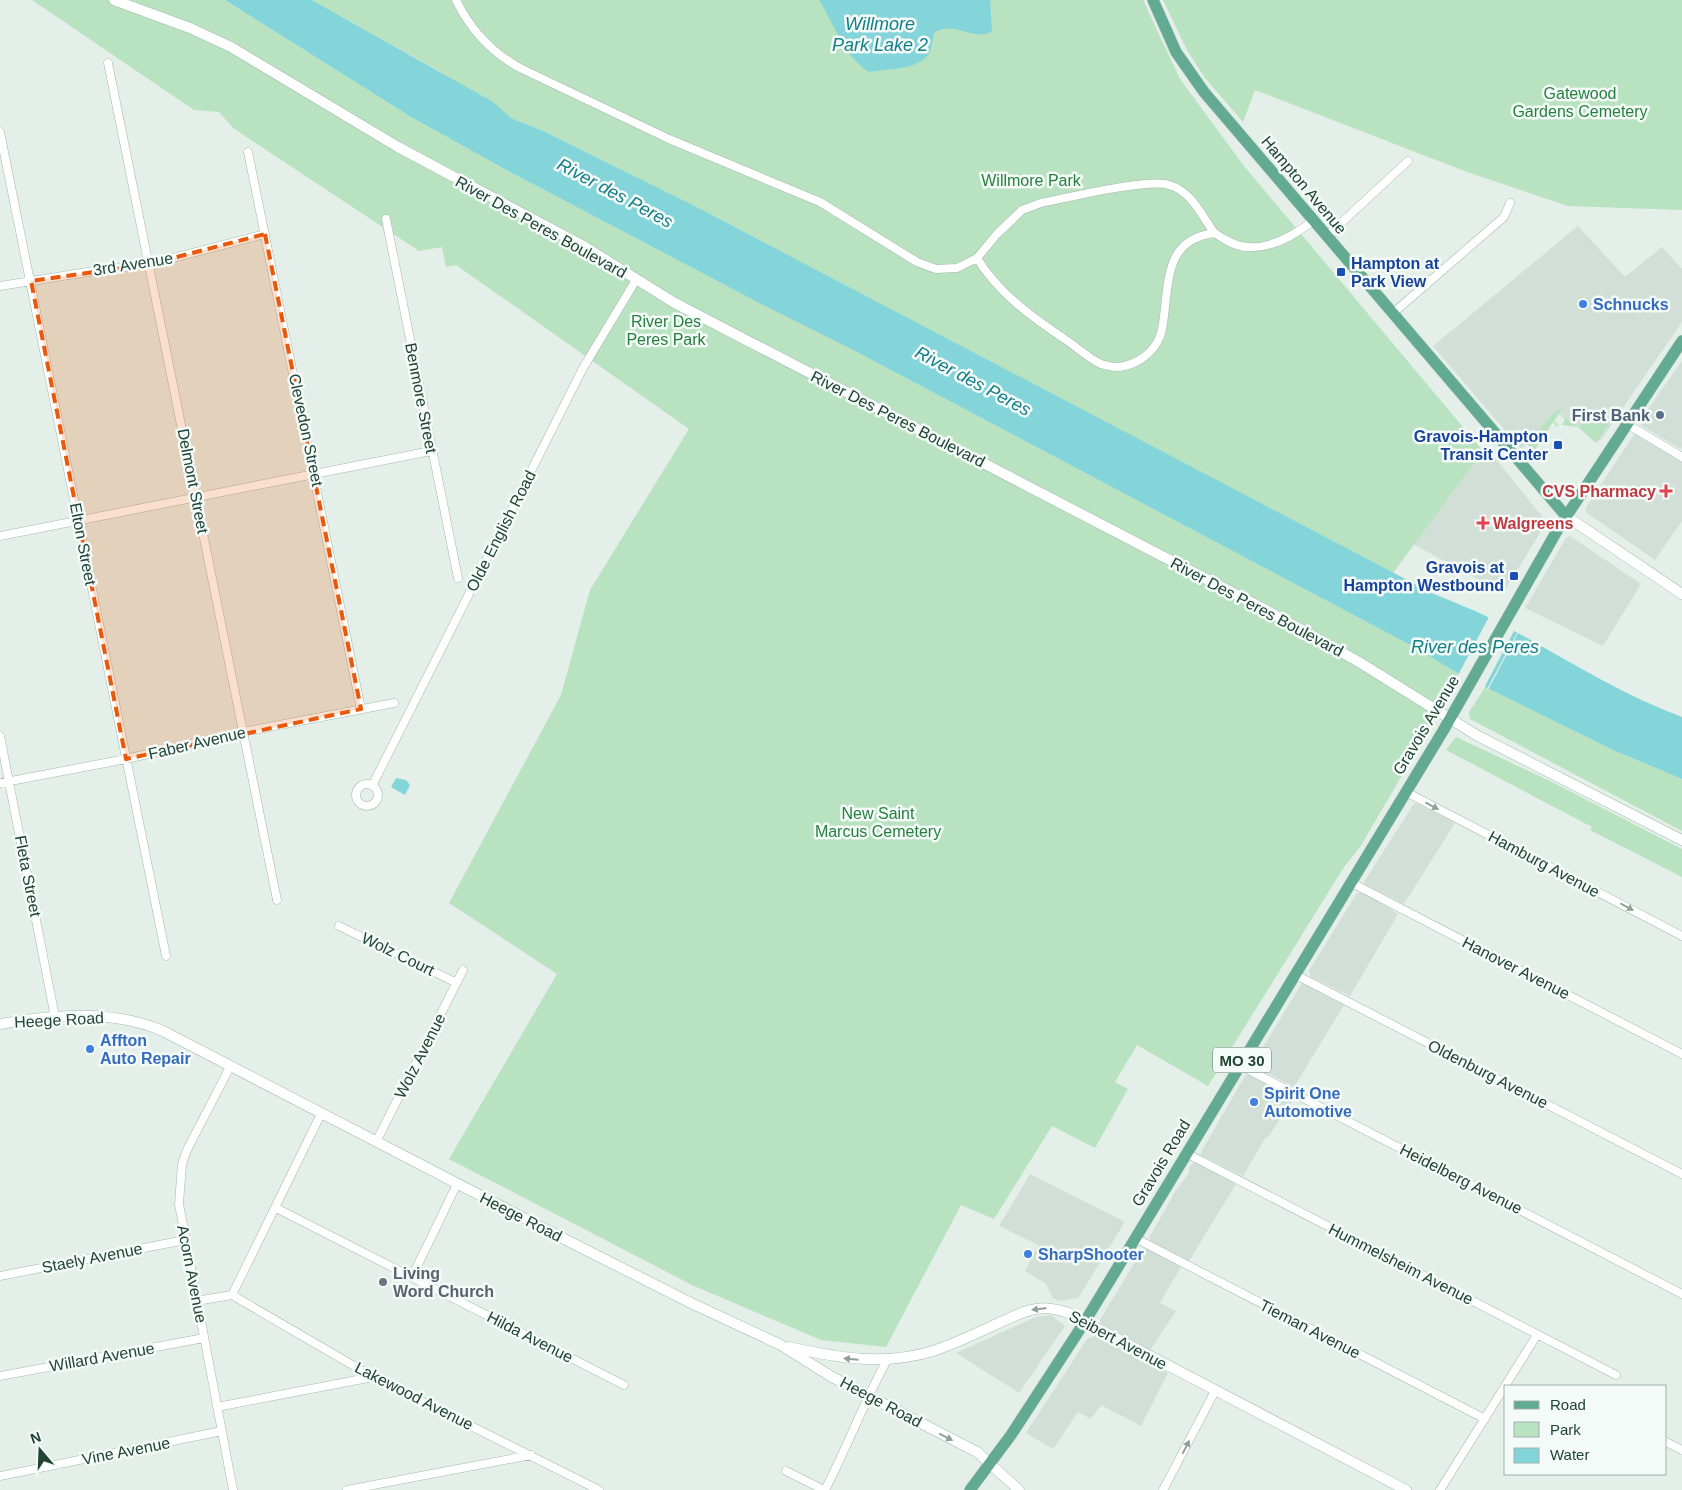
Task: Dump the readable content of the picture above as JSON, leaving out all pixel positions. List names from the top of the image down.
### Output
{
  "streets": {
    "main road": [
      "Hampton Avenue",
      "River Des Peres Boulevard",
      "Gravois Avenue",
      "Heege Road",
      "MO 30",
      "Gravois Road",
      "Seibert Avenue"
    ],
    "street": [
      "3rd Avenue",
      "Benmore Street",
      "Clevedon Street",
      "Delmont Street",
      "Olde English Road",
      "Elton Street",
      "Faber Avenue",
      "Hamburg Avenue",
      "Fleta Street",
      "Wolz Court",
      "Hanover Avenue",
      "Wolz Avenue",
      "Oldenburg Avenue",
      "Heidelberg Avenue",
      "Staely Avenue",
      "Hummelsheim Avenue",
      "Acorn Avenue",
      "Tieman Avenue",
      "Hilda Avenue",
      "Willard Avenue",
      "Lakewood Avenue",
      "Vine Avenue"
    ]
  },
  "crossings": [
    ["Hampton Avenue", "Gravois Avenue"],
    ["River Des Peres Boulevard", "Olde English Road"],
    ["River Des Peres Boulevard", "Gravois Avenue"],
    ["3rd Avenue", "Clevedon Street"],
    ["3rd Avenue", "Delmont Street"],
    ["3rd Avenue", "Elton Street"],
    ["Clevedon Street", "Faber Avenue"],
    ["Delmont Street", "Faber Avenue"],
    ["Elton Street", "Faber Avenue"],
    ["Gravois Avenue", "Hamburg Avenue"],
    ["Gravois Avenue", "Gravois Road"],
    ["Faber Avenue", "Fleta Street"],
    ["Fleta Street", "Heege Road"],
    ["Wolz Court", "Wolz Avenue"],
    ["Hanover Avenue", "Gravois Road"],
    ["Heege Road", "Wolz Avenue"],
    ["Heege Road", "Gravois Road"],
    ["Heege Road", "Acorn Avenue"],
    ["Heege Road", "Seibert Avenue"],
    ["Oldenburg Avenue", "Gravois Road"],
    ["Gravois Road", "Heidelberg Avenue"],
    ["Gravois Road", "Hummelsheim Avenue"],
    ["Gravois Road", "Tieman Avenue"],
    ["Gravois Road", "Seibert Avenue"],
    ["Staely Avenue", "Acorn Avenue"],
    ["Acorn Avenue", "Willard Avenue"],
    ["Acorn Avenue", "Vine Avenue"]
  ],
  "one_way": ["Hamburg Avenue", "Seibert Avenue"],
  "water": ["Willmore Park Lake 2", "River des Peres"],
  "parks": [
    "Gatewood Gardens Cemetery",
    "Willmore Park",
    "River Des Peres Park",
    "New Saint Marcus Cemetery"
  ],
  "places": {
    "transit": ["Hampton at Park View", "Gravois-Hampton Transit Center", "Gravois at Hampton Westbound"],
    "other": [
      "Schnucks",
      "First Bank",
      "Affton Auto Repair",
      "Spirit One Automotive",
      "SharpShooter",
      "Living Word Church"
    ],
    "health": ["CVS Pharmacy", "Walgreens"]
  },
  "legend": ["Road", "Park", "Water"],
  "north": "top"
}
